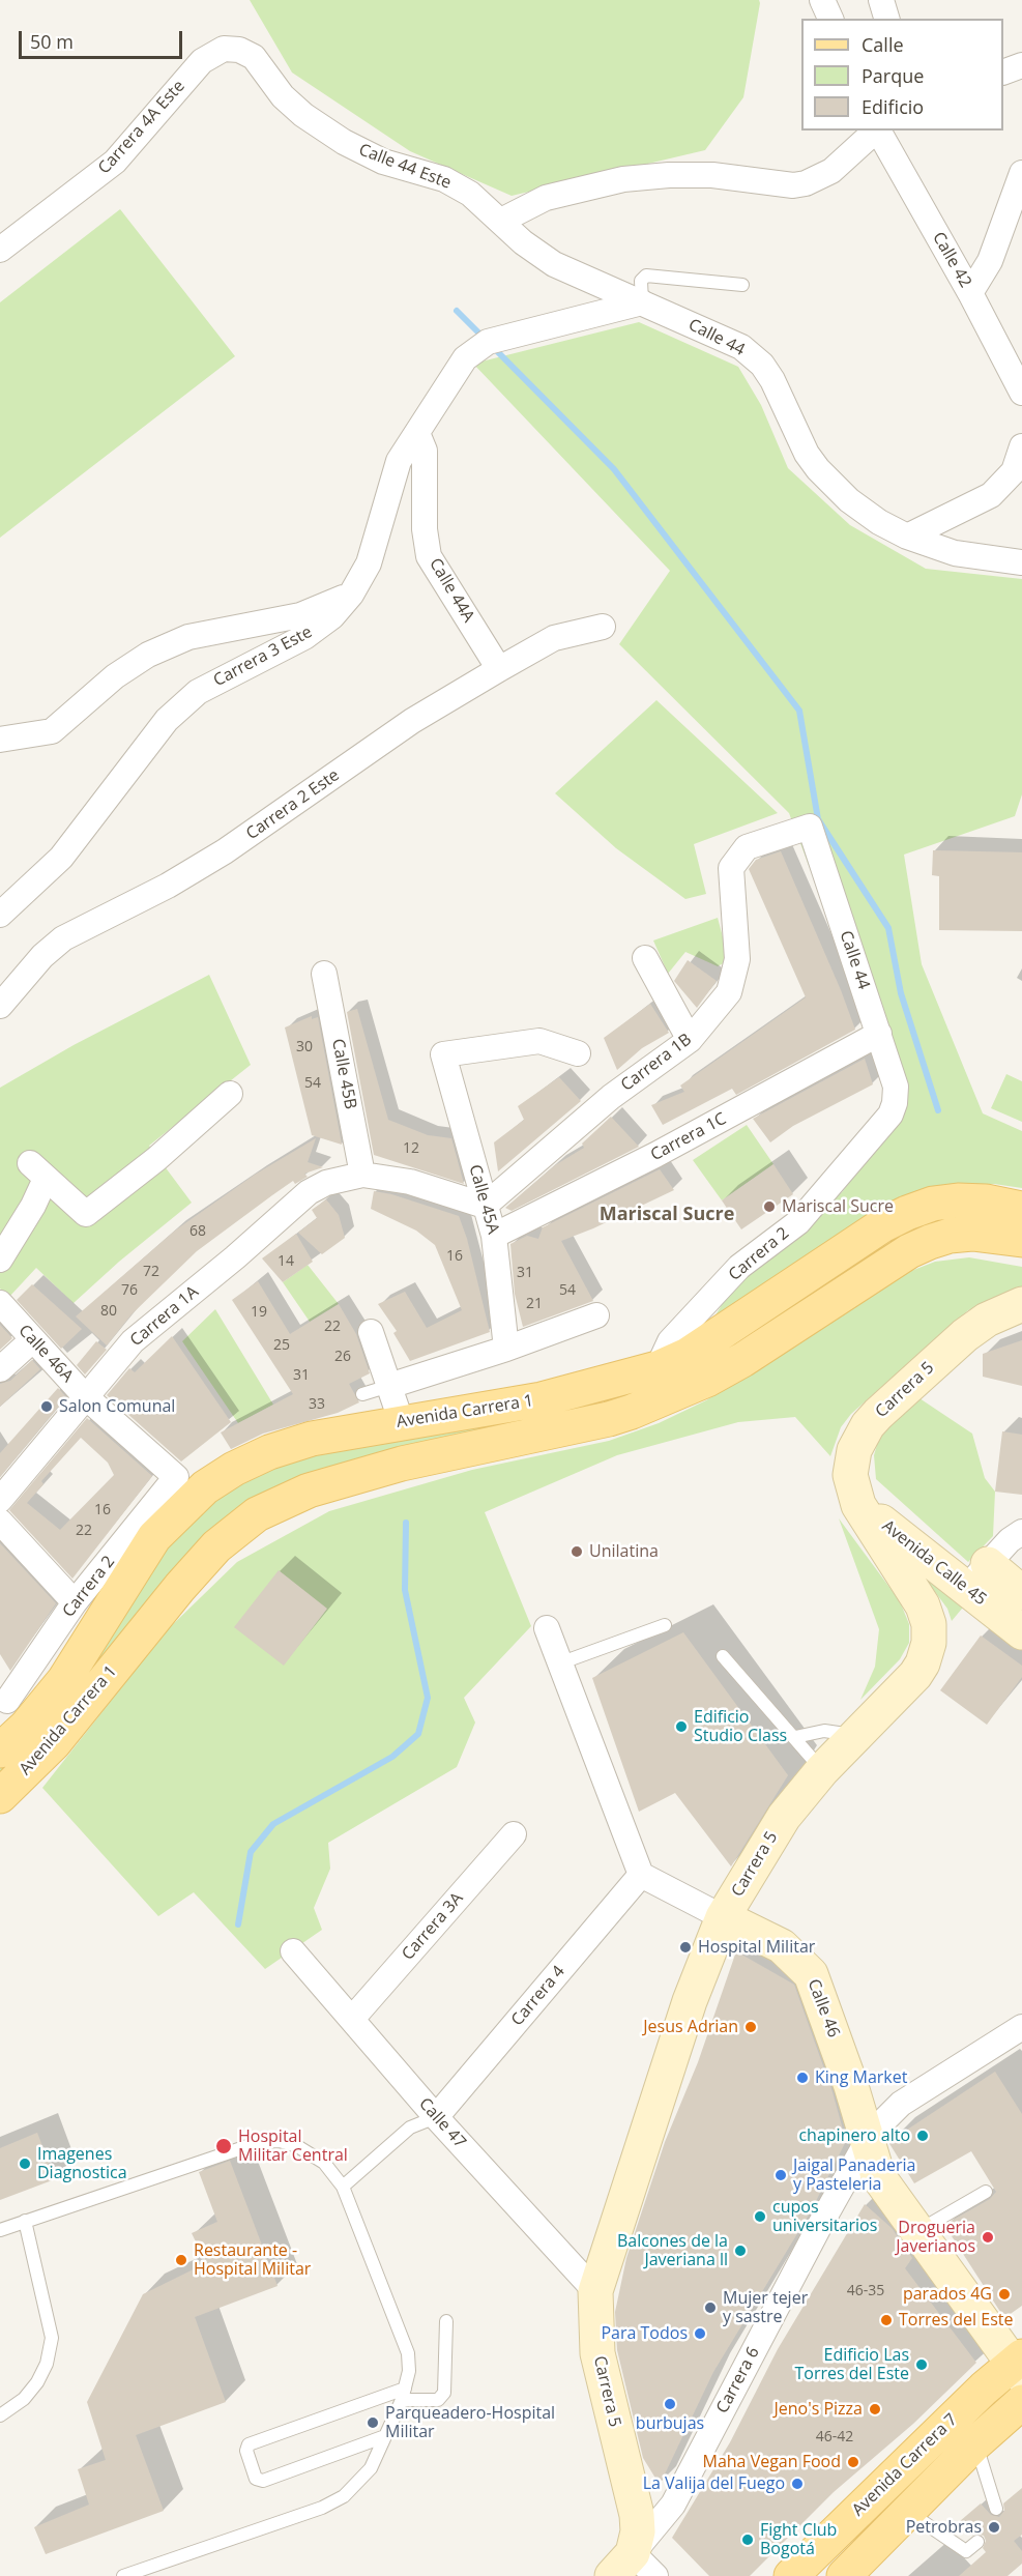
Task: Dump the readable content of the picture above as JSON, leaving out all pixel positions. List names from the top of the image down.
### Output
{
  "streets": {
    "main road": ["Avenida Carrera 1", "Avenida Carrera 7"],
    "street": [
      "Carrera 4A Este",
      "Calle 44 Este",
      "Calle 42",
      "Calle 44",
      "Calle 44A",
      "Carrera 3 Este",
      "Carrera 2 Este",
      "Carrera 1B",
      "Calle 45B",
      "Carrera 1C",
      "Calle 45A",
      "Carrera 2",
      "Carrera 1A",
      "Calle 46A",
      "Carrera 5",
      "Avenida Calle 45",
      "Carrera 3A",
      "Carrera 4",
      "Calle 46",
      "Calle 47",
      "Carrera 6"
    ]
  },
  "crossings": [
    ["Carrera 4A Este", "Calle 44 Este"],
    ["Calle 44 Este", "Calle 44"],
    ["Calle 44", "Carrera 3 Este"],
    ["Calle 44", "Carrera 1B"],
    ["Calle 44", "Carrera 1C"],
    ["Calle 44", "Carrera 2"],
    ["Calle 44A", "Carrera 3 Este"],
    ["Calle 44A", "Carrera 2 Este"],
    ["Carrera 1B", "Calle 45A"],
    ["Calle 45B", "Carrera 1A"],
    ["Carrera 1C", "Calle 45A"],
    ["Carrera 2", "Calle 46A"],
    ["Carrera 2", "Avenida Carrera 1"],
    ["Carrera 1A", "Calle 46A"],
    ["Carrera 5", "Avenida Calle 45"],
    ["Carrera 5", "Calle 46"],
    ["Carrera 5", "Calle 47"],
    ["Carrera 5", "Carrera 6"],
    ["Carrera 3A", "Calle 47"],
    ["Carrera 4", "Calle 46"],
    ["Carrera 4", "Calle 47"],
    ["Calle 46", "Carrera 6"],
    ["Calle 46", "Avenida Carrera 7"]
  ],
  "districts": ["Mariscal Sucre"],
  "places": [
    "Mariscal Sucre",
    "Salon Comunal",
    "Unilatina",
    "Edificio Studio Class",
    "Hospital Militar",
    "Jesus Adrian",
    "King Market",
    "chapinero alto",
    "Hospital Militar Central",
    "Imagenes Diagnostica",
    "Jaigal Panaderia y Pasteleria",
    "cupos universitarios",
    "Drogueria Javerianos",
    "Balcones de la Javeriana ll",
    "Restaurante - Hospital Militar",
    "parados 4G",
    "Mujer tejer y sastre",
    "Torres del Este",
    "Para Todos",
    "Edificio Las Torres del Este",
    "burbujas",
    "Jeno's Pizza",
    "Parqueadero-Hospital Militar",
    "Maha Vegan Food",
    "La Valija del Fuego",
    "Petrobras",
    "Fight Club Bogotá"
  ],
  "house_numbers": [
    "30",
    "54",
    "12",
    "68",
    "16",
    "14",
    "72",
    "31",
    "76",
    "54",
    "21",
    "80",
    "19",
    "22",
    "25",
    "26",
    "31",
    "33",
    "16",
    "22",
    "46-35",
    "46-42"
  ],
  "legend": ["Calle", "Parque", "Edificio"],
  "scale_bar": "50 m"
}
